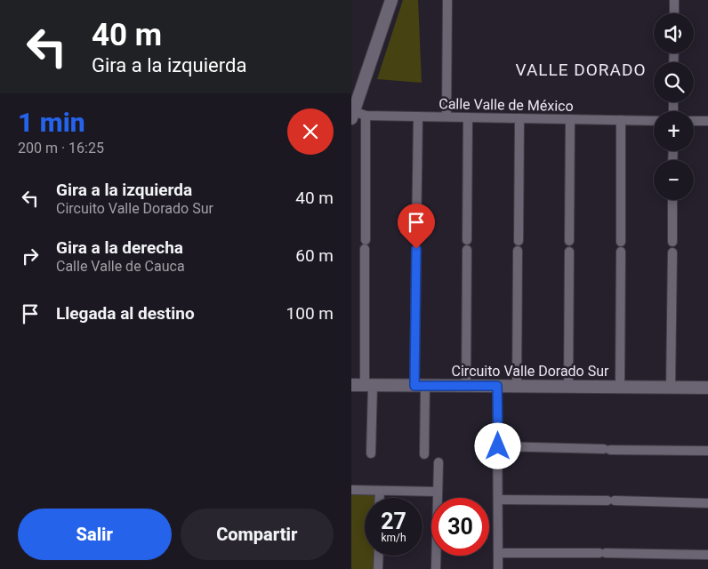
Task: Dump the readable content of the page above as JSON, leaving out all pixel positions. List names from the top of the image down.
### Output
{
  "streets": {
    "street": ["Calle Valle de México", "Circuito Valle Dorado Sur"]
  },
  "districts": ["VALLE DORADO"],
  "page": {
    "turn": ["40 m", "Gira a la izquierda"],
    "map_buttons": ["+", "−"],
    "heading": ["1 min", "200 m · 16:25"],
    "list": [
      {
        "name": "Gira a la izquierda",
        "note": "Circuito Valle Dorado Sur",
        "value": "40 m"
      },
      {
        "name": "Gira a la derecha",
        "note": "Calle Valle de Cauca",
        "value": "60 m"
      },
      {
        "name": "Llegada al destino",
        "value": "100 m"
      }
    ],
    "speed": "27 km/h",
    "limit": "30",
    "buttons": ["Salir", "Compartir"]
  }
}
